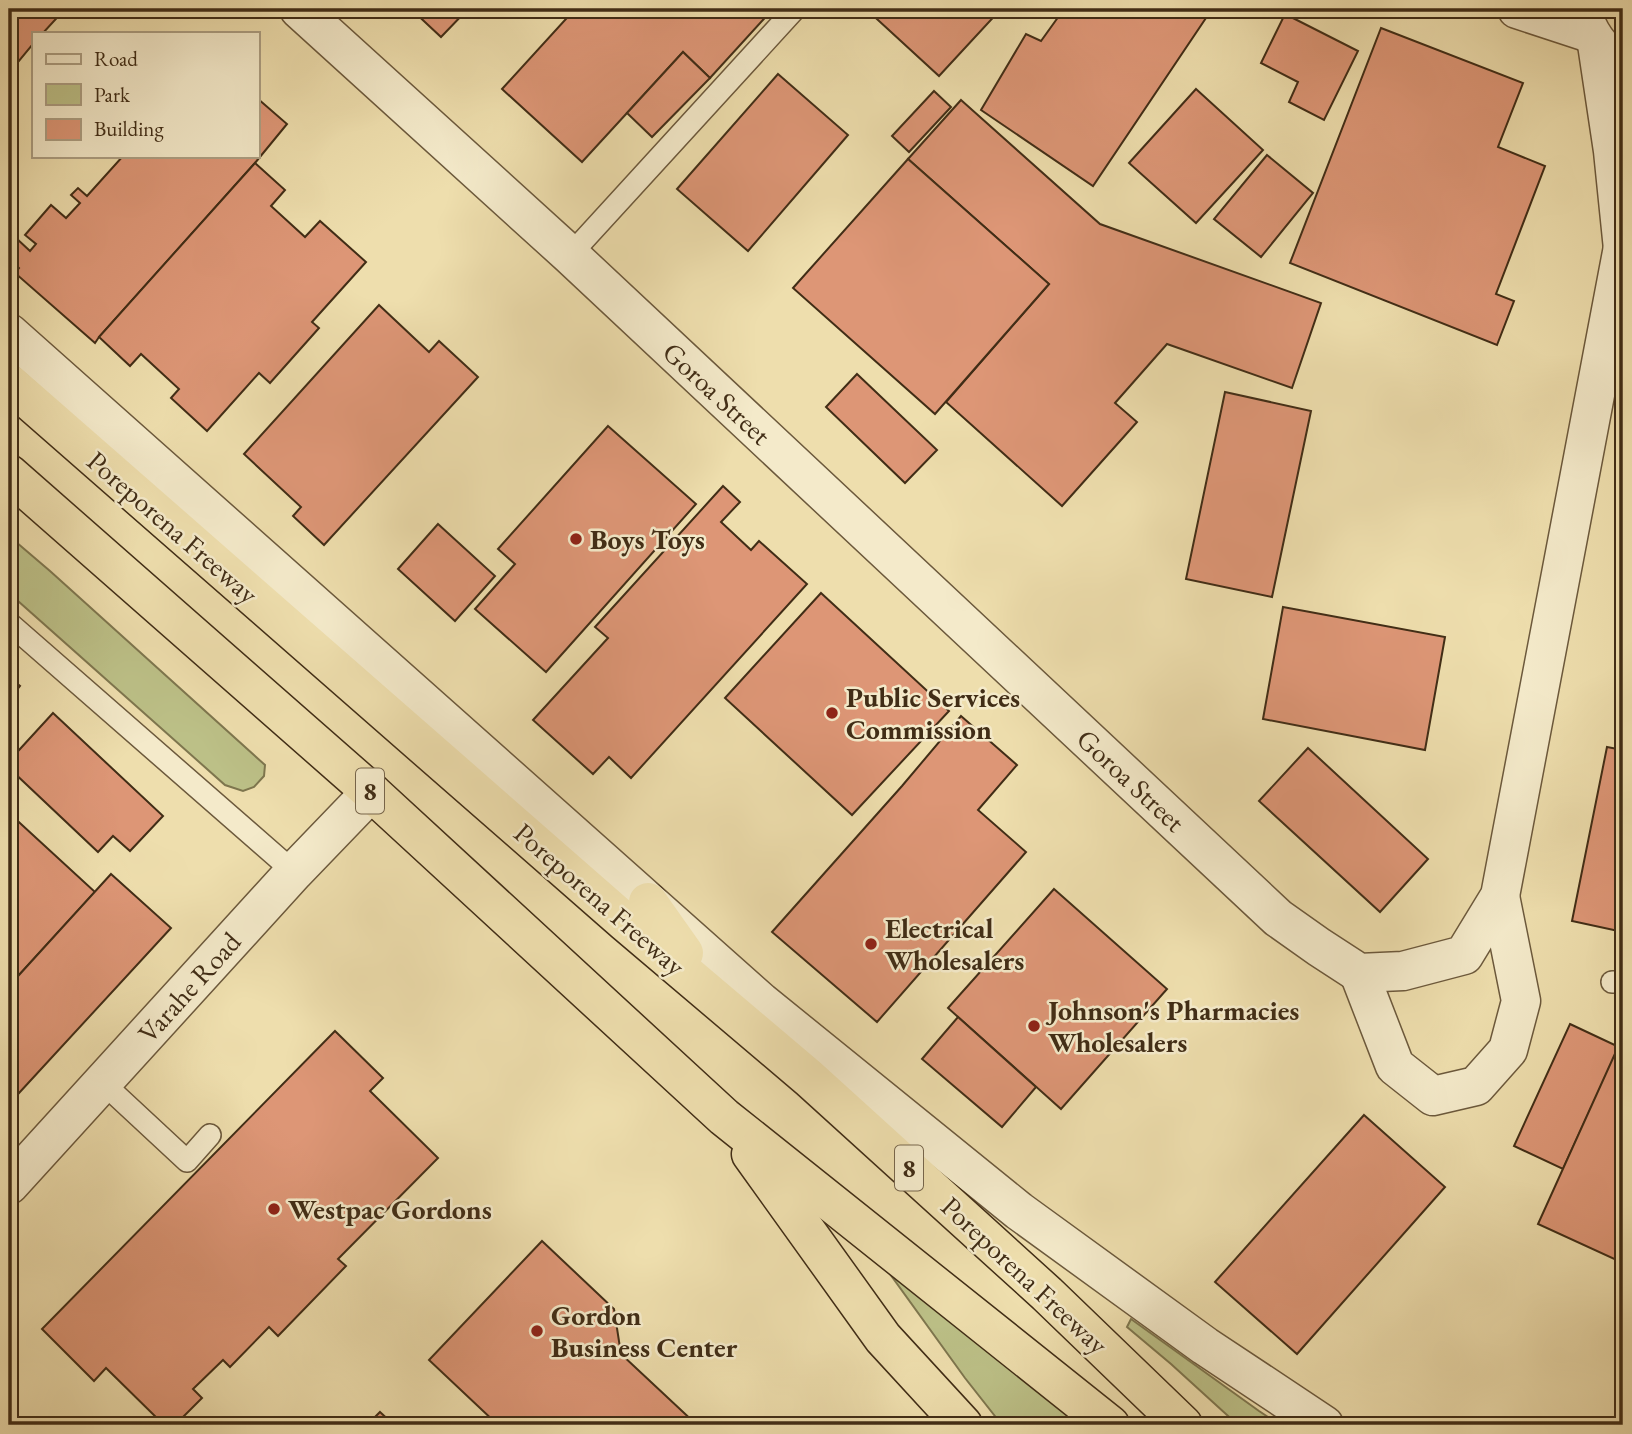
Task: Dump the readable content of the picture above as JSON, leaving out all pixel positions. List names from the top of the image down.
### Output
{
  "streets": {
    "highway": ["Poreporena Freeway", "8"],
    "street": ["Goroa Street", "Varahe Road"]
  },
  "crossings": [
    ["Poreporena Freeway", "Varahe Road"]
  ],
  "places": [
    "Boys Toys",
    "Public Services Commission",
    "Electrical Wholesalers",
    "Johnson's Pharmacies Wholesalers",
    "Westpac Gordons",
    "Gordon Business Center"
  ],
  "legend": ["Road", "Park", "Building"]
}
